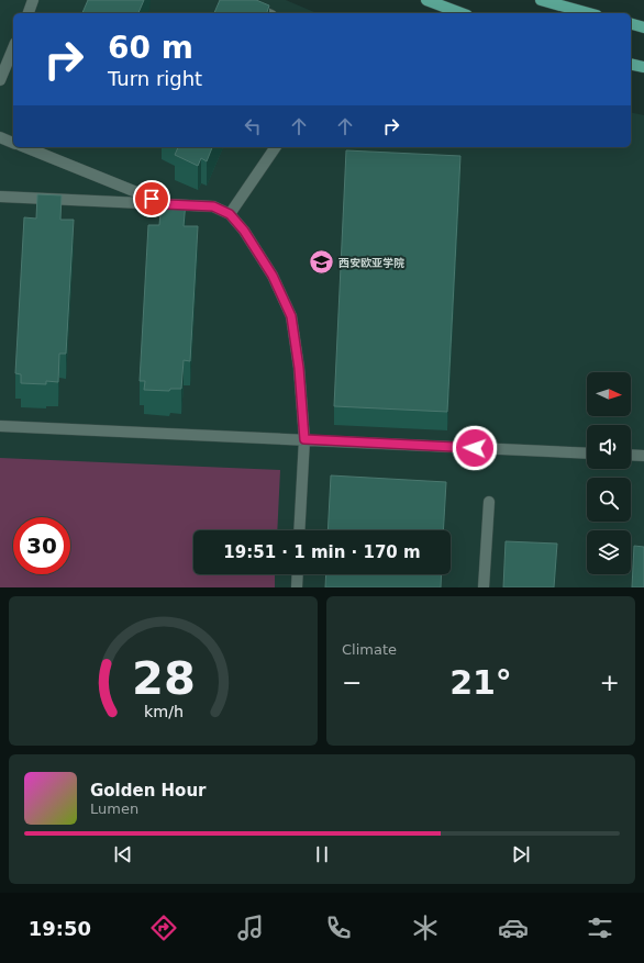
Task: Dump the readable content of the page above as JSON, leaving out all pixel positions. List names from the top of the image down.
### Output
{
  "places": {
    "school or university": ["西安欧亚学院"]
  },
  "north": "right",
  "page": {
    "turn": ["60 m", "Turn right"],
    "limit": "30",
    "trip": "19:51 · 1 min · 170 m",
    "tile": "Climate",
    "heat": ["−", "21°", "+"],
    "song": ["Golden Hour", "Lumen"],
    "tabs": "19:50",
    "gauge": ["28", "km/h"]
  }
}
